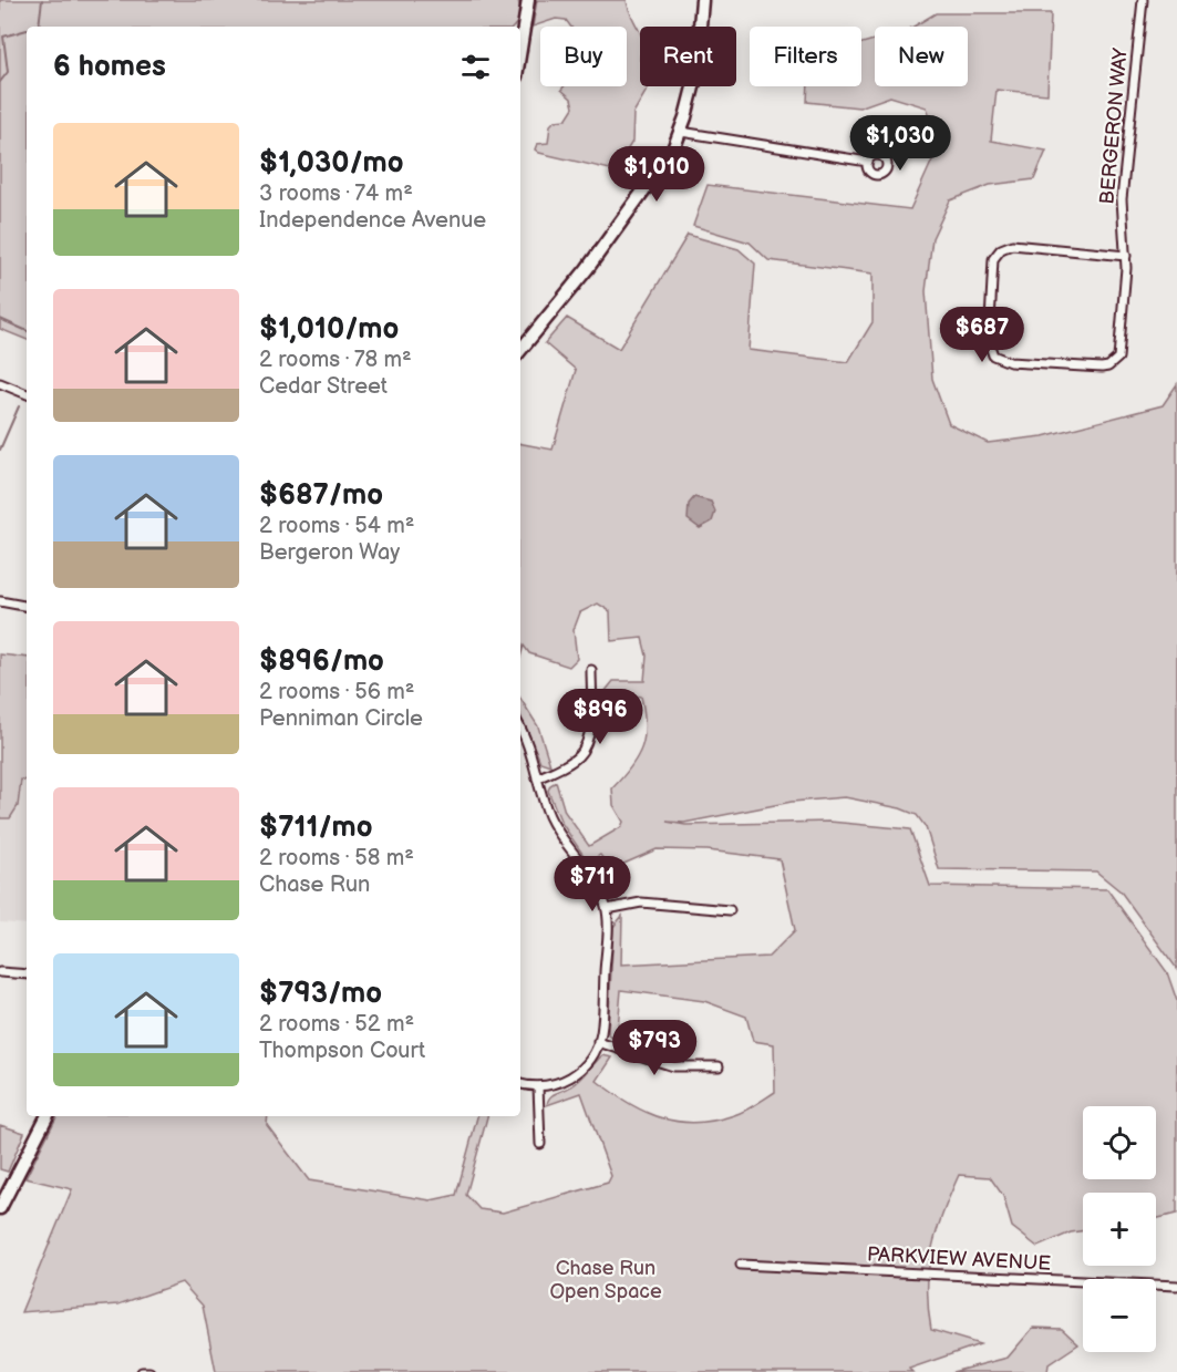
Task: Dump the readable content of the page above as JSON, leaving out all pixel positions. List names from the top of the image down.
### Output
{
  "streets": {
    "street": ["BERGERON WAY", "PARKVIEW AVENUE"]
  },
  "parks": ["Chase Run Open Space"],
  "page": {
    "chip": [
      "Buy",
      "Rent",
      "Filters",
      "New"
    ],
    "heading": "6 homes",
    "list": [
      {
        "name": "$1,030/mo",
        "note": "3 rooms · 74 m² · Independence Avenue"
      },
      {
        "name": "$1,010/mo",
        "note": "2 rooms · 78 m² · Cedar Street"
      },
      {
        "name": "$687/mo",
        "note": "2 rooms · 54 m² · Bergeron Way"
      },
      {
        "name": "$896/mo",
        "note": "2 rooms · 56 m² · Penniman Circle"
      },
      {
        "name": "$711/mo",
        "note": "2 rooms · 58 m² · Chase Run"
      },
      {
        "name": "$793/mo",
        "note": "2 rooms · 52 m² · Thompson Court"
      }
    ],
    "price": [
      "$1,030",
      "$1,010",
      "$687",
      "$896",
      "$711",
      "$793"
    ],
    "map_buttons": ["+", "−"]
  }
}
